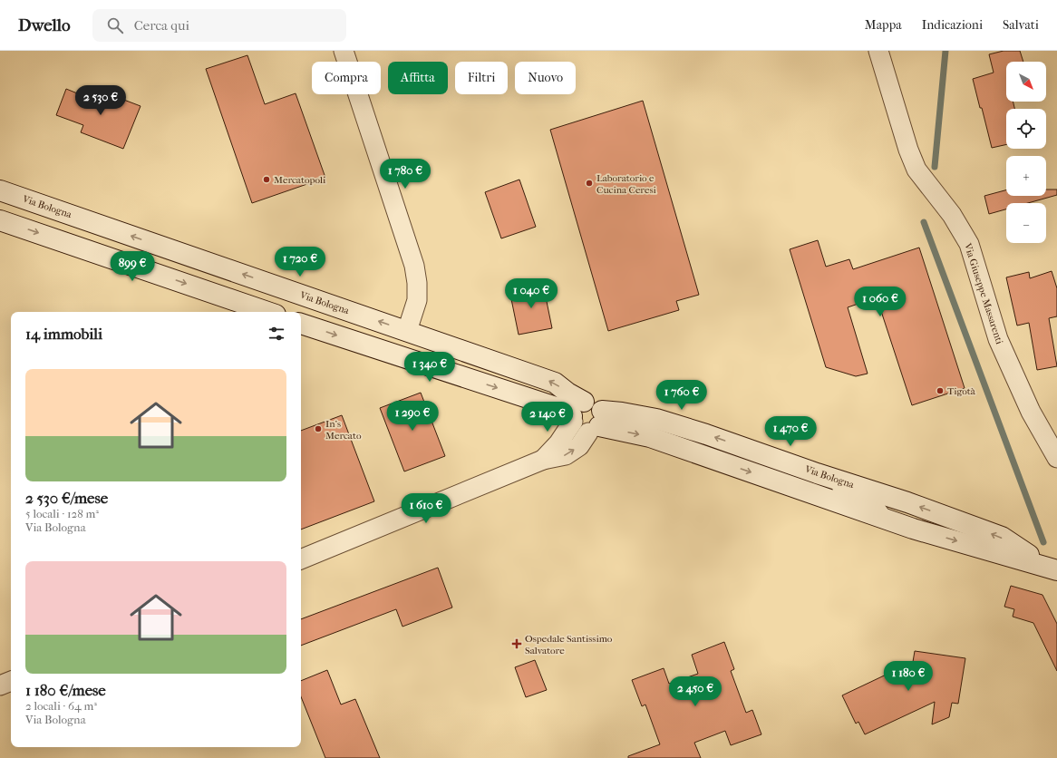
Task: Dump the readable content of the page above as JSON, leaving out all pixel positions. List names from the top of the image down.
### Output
{
  "streets": {
    "main road": ["Via Bologna"],
    "street": ["Via Giuseppe Massarenti"]
  },
  "places": {
    "other": [
      "Mercatopoli",
      "Laboratorio e Cucina Ceresi",
      "Tigotà",
      "In's Mercato"
    ],
    "health": ["Ospedale Santissimo Salvatore"]
  },
  "north": "bottom right",
  "page": {
    "header": "Dwello",
    "search": "Cerca qui",
    "nav": ["Mappa", "Indicazioni", "Salvati"],
    "map_buttons": ["+", "−"],
    "chip": [
      "Compra",
      "Affitta",
      "Filtri",
      "Nuovo"
    ],
    "price": [
      "2 530 €",
      "1 780 €",
      "1 720 €",
      "899 €",
      "1 040 €",
      "1 060 €",
      "1 340 €",
      "1 760 €",
      "1 290 €",
      "2 140 €",
      "1 470 €",
      "1 610 €",
      "1 180 €",
      "2 450 €"
    ],
    "heading": "14 immobili",
    "list": [
      {
        "name": "2 530 €/mese",
        "note": "5 locali · 128 m² · Via Bologna"
      },
      {
        "name": "1 180 €/mese",
        "note": "2 locali · 64 m² · Via Bologna"
      }
    ]
  }
}
